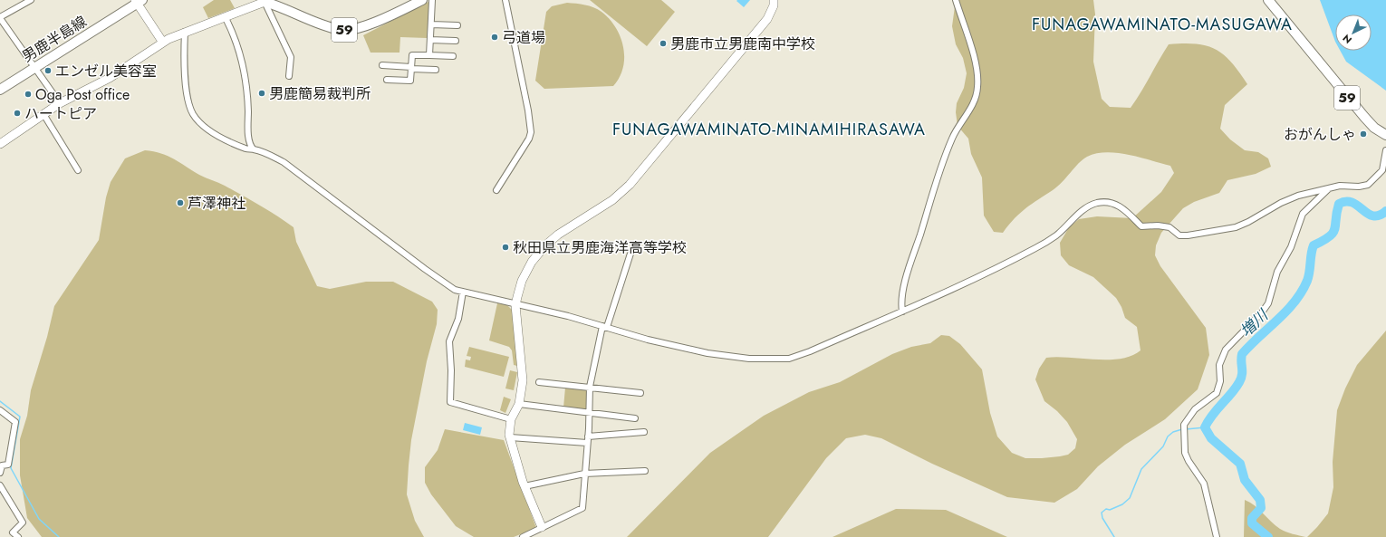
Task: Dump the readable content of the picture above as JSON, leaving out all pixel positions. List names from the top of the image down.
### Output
{
  "streets": {
    "main road": ["59", "男鹿半島線"]
  },
  "districts": ["FUNAGAWAMINATO-MASUGAWA", "FUNAGAWAMINATO-MINAMIHIRASAWA"],
  "water": ["増川"],
  "places": [
    "弓道場",
    "男鹿市立男鹿南中学校",
    "エンゼル美容室",
    "男鹿簡易裁判所",
    "Oga Post office",
    "ハートピア",
    "おがんしゃ",
    "芦澤神社",
    "秋田県立男鹿海洋高等学校"
  ],
  "north": "bottom left"
}
